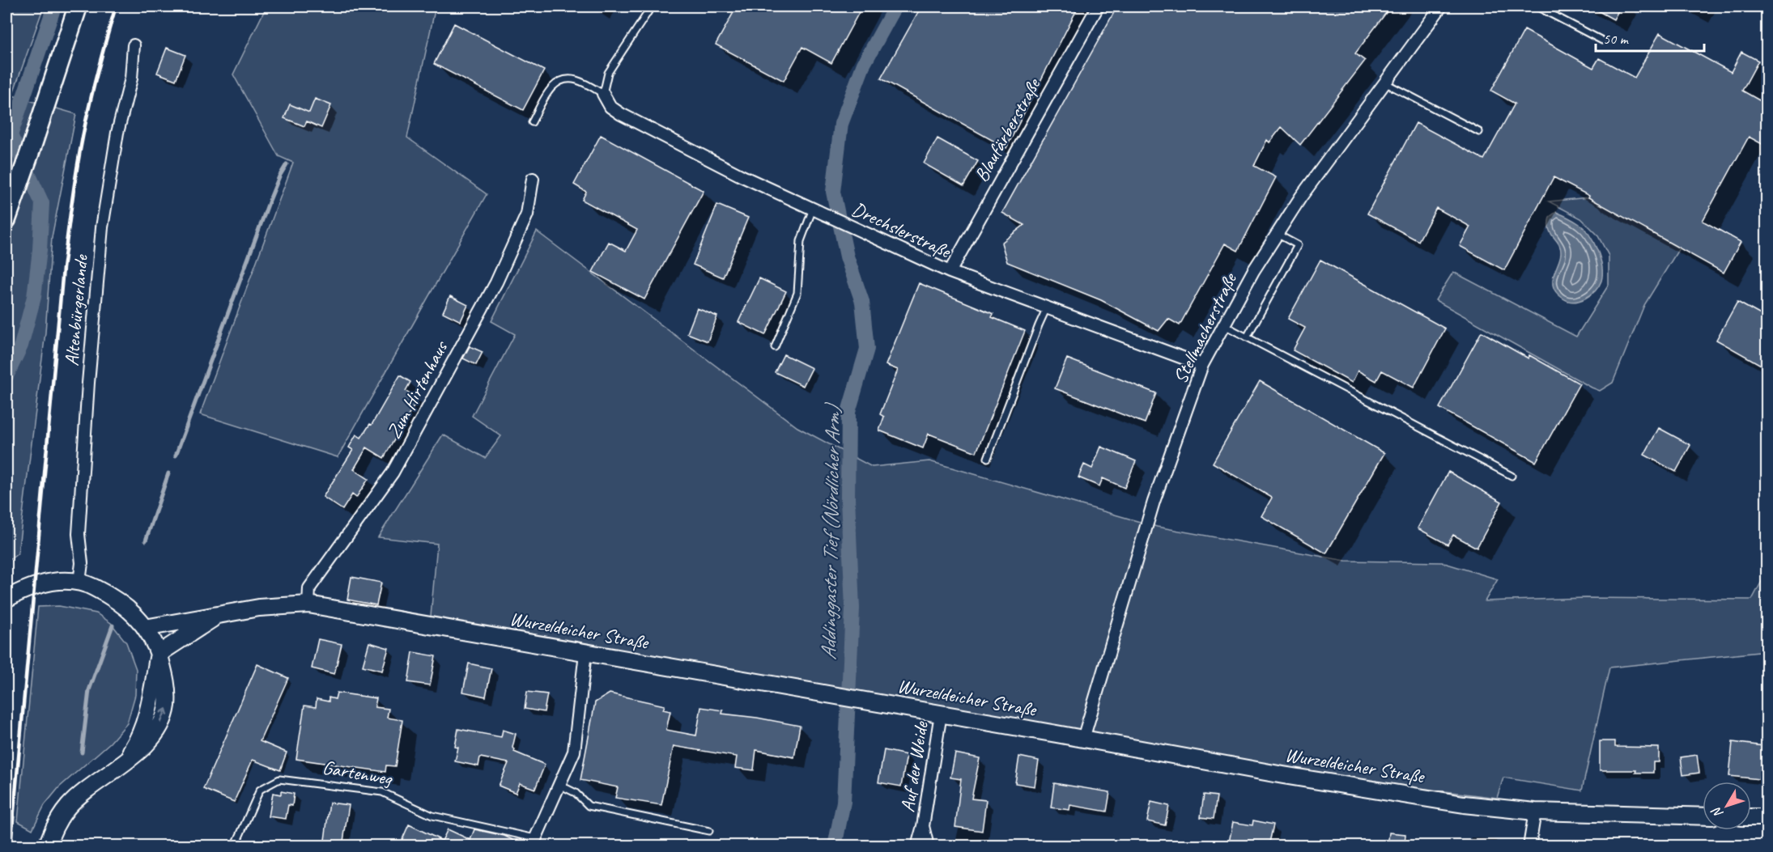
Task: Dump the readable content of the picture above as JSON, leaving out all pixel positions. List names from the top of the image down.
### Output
{
  "streets": {
    "main road": ["Wurzeldeicher Straße"],
    "street": [
      "Blaufärberstraße",
      "Drechslerstraße",
      "Altenbürgerlande",
      "Stellmacherstraße",
      "Zum Hirtenhaus",
      "Auf der Weide",
      "Gartenweg"
    ]
  },
  "crossings": [
    ["Blaufärberstraße", "Drechslerstraße"],
    ["Drechslerstraße", "Stellmacherstraße"],
    ["Stellmacherstraße", "Wurzeldeicher Straße"],
    ["Zum Hirtenhaus", "Wurzeldeicher Straße"],
    ["Wurzeldeicher Straße", "Auf der Weide"],
    ["Wurzeldeicher Straße", "Gartenweg"]
  ],
  "water": ["Addinggaster Tief (Nördlicher Arm)"],
  "scale_bar": "50 m",
  "north": "bottom left"
}
